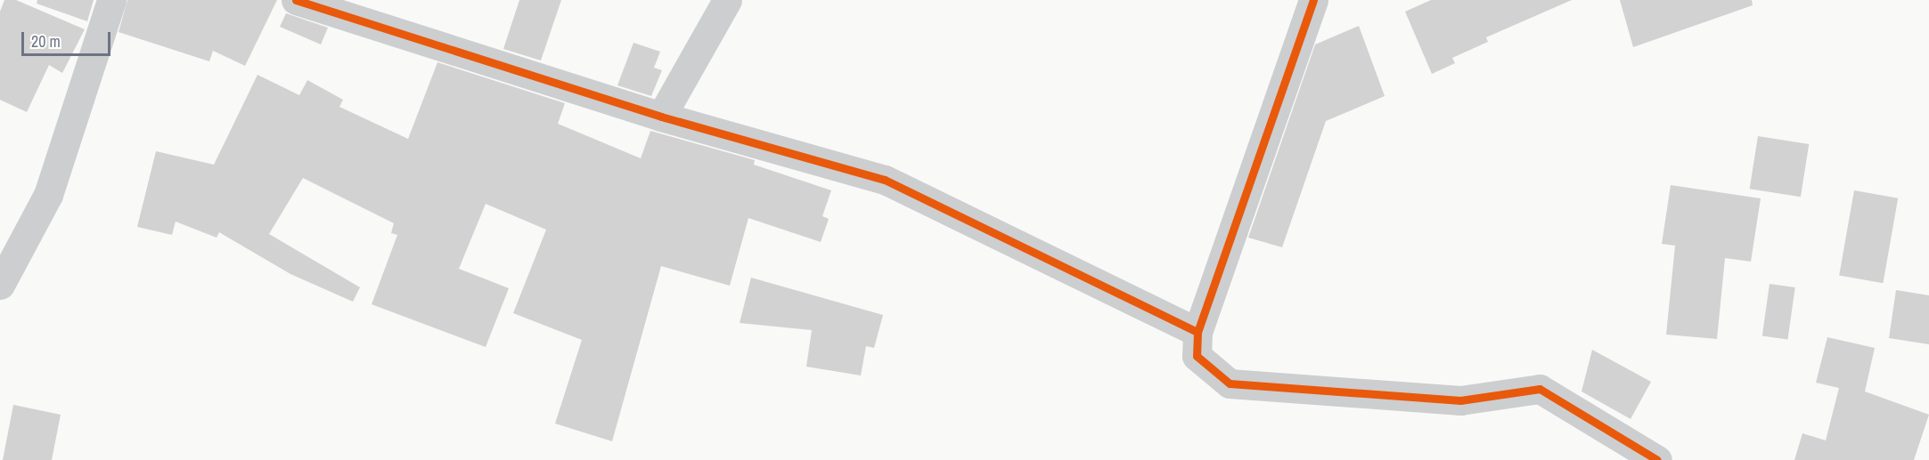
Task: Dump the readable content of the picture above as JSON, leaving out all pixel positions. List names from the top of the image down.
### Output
{
  "scale_bar": "20 m"
}
